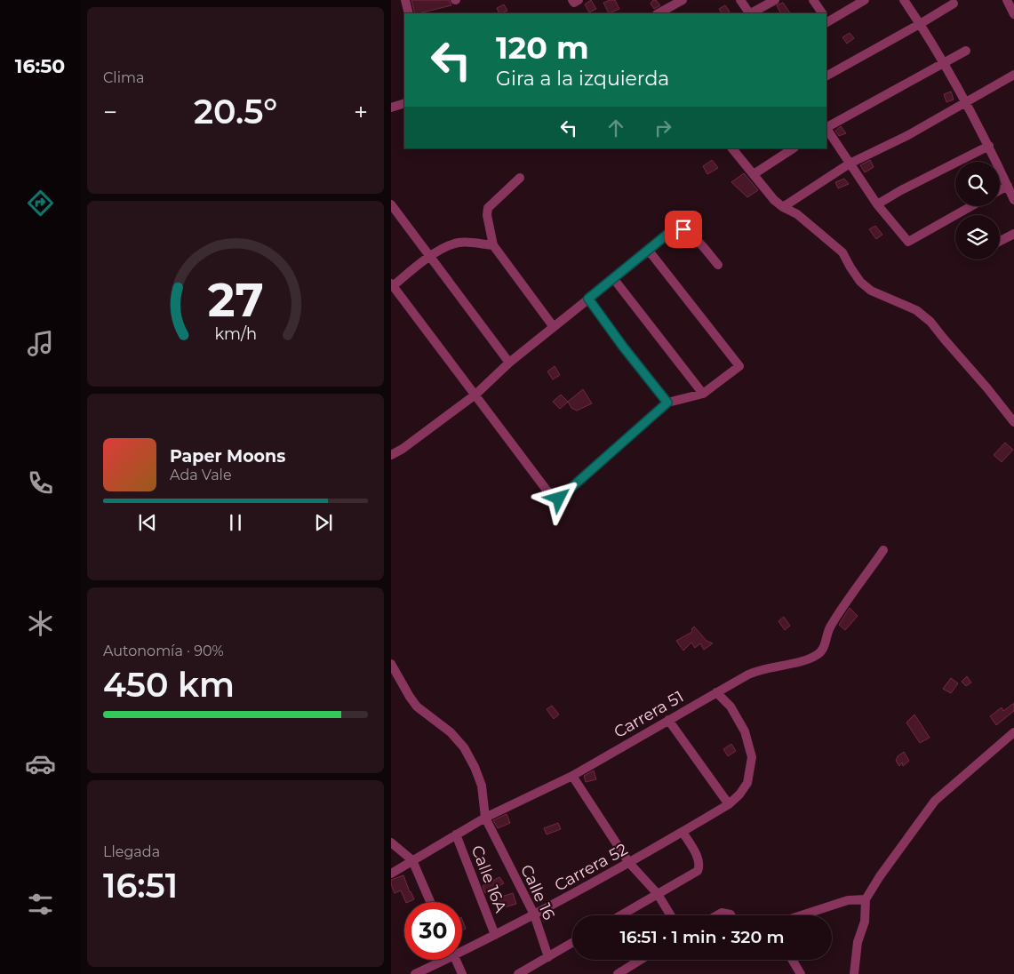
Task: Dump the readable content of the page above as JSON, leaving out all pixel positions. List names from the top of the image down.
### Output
{
  "streets": {
    "street": [
      "Carrera 51",
      "Carrera 52",
      "Calle 16A",
      "Calle 16"
    ]
  },
  "crossings": [
    ["Carrera 51", "Carrera 52"],
    ["Carrera 51", "Calle 16A"],
    ["Carrera 51", "Calle 16"],
    ["Carrera 52", "Calle 16A"],
    ["Carrera 52", "Calle 16"]
  ],
  "page": {
    "tabs": "16:50",
    "tile": [
      "Clima",
      ["Autonomía · 90%", "450 km"],
      ["Llegada", "16:51"]
    ],
    "turn": ["120 m", "Gira a la izquierda"],
    "heat": ["−", "20.5°", "+"],
    "song": ["Paper Moons", "Ada Vale"],
    "limit": "30",
    "trip": "16:51 · 1 min · 320 m",
    "gauge": ["27", "km/h"]
  }
}
